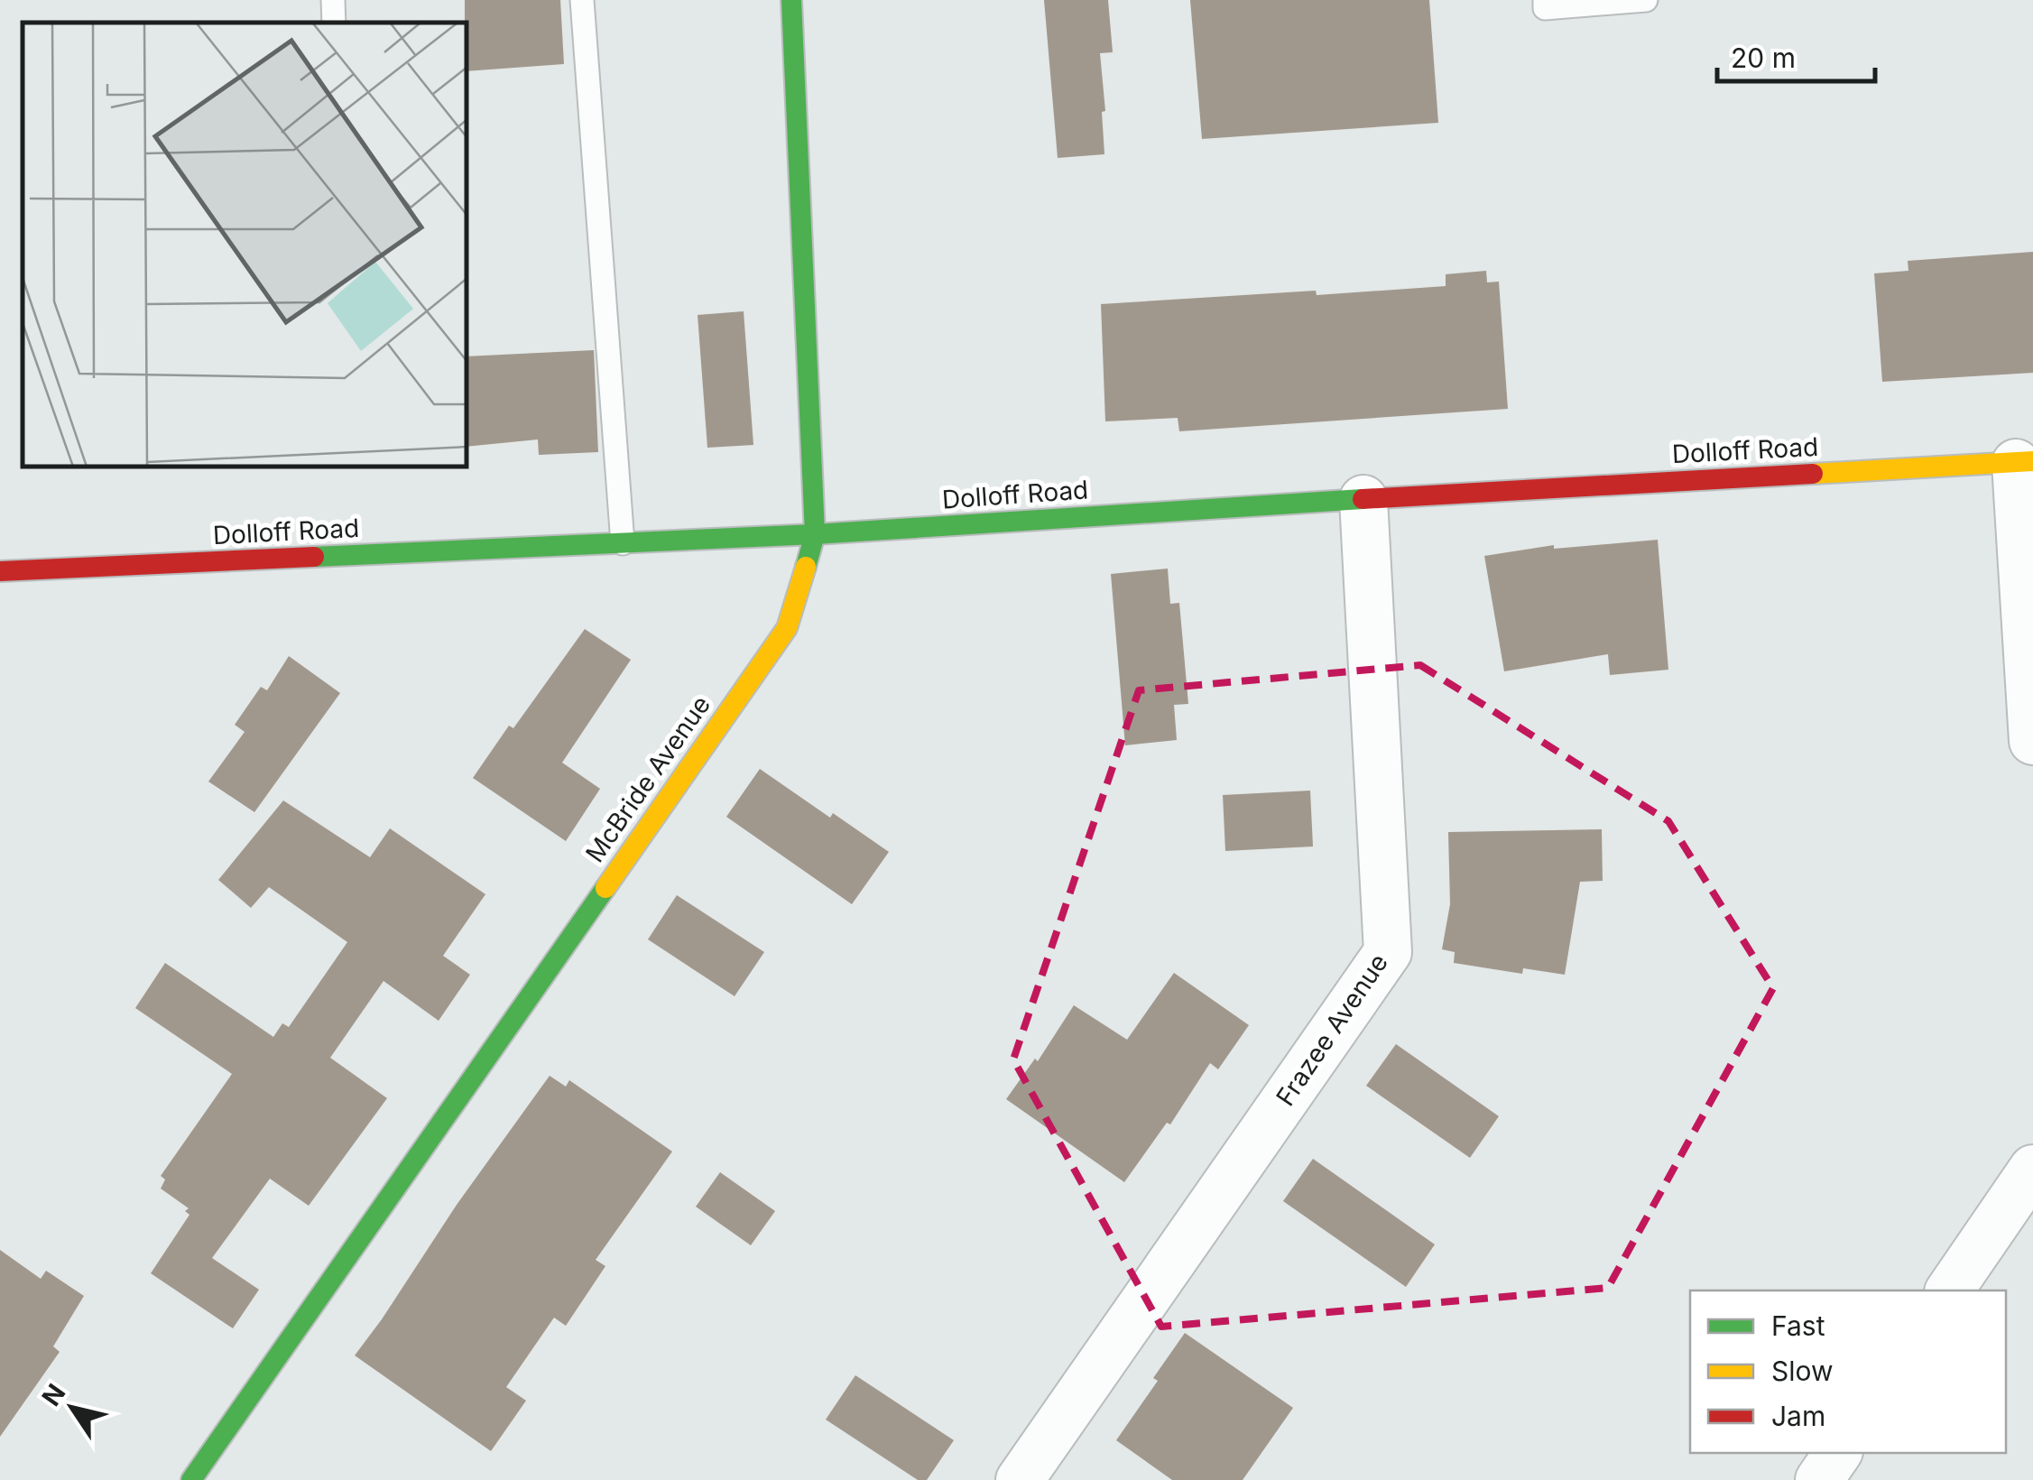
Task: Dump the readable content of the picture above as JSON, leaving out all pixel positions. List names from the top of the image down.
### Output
{
  "streets": {
    "street": ["Dolloff Road", "McBride Avenue", "Frazee Avenue"]
  },
  "crossings": [
    ["Dolloff Road", "McBride Avenue"],
    ["Dolloff Road", "Frazee Avenue"]
  ],
  "legend": ["Fast", "Slow", "Jam"],
  "scale_bar": "20 m",
  "north": "top left"
}
